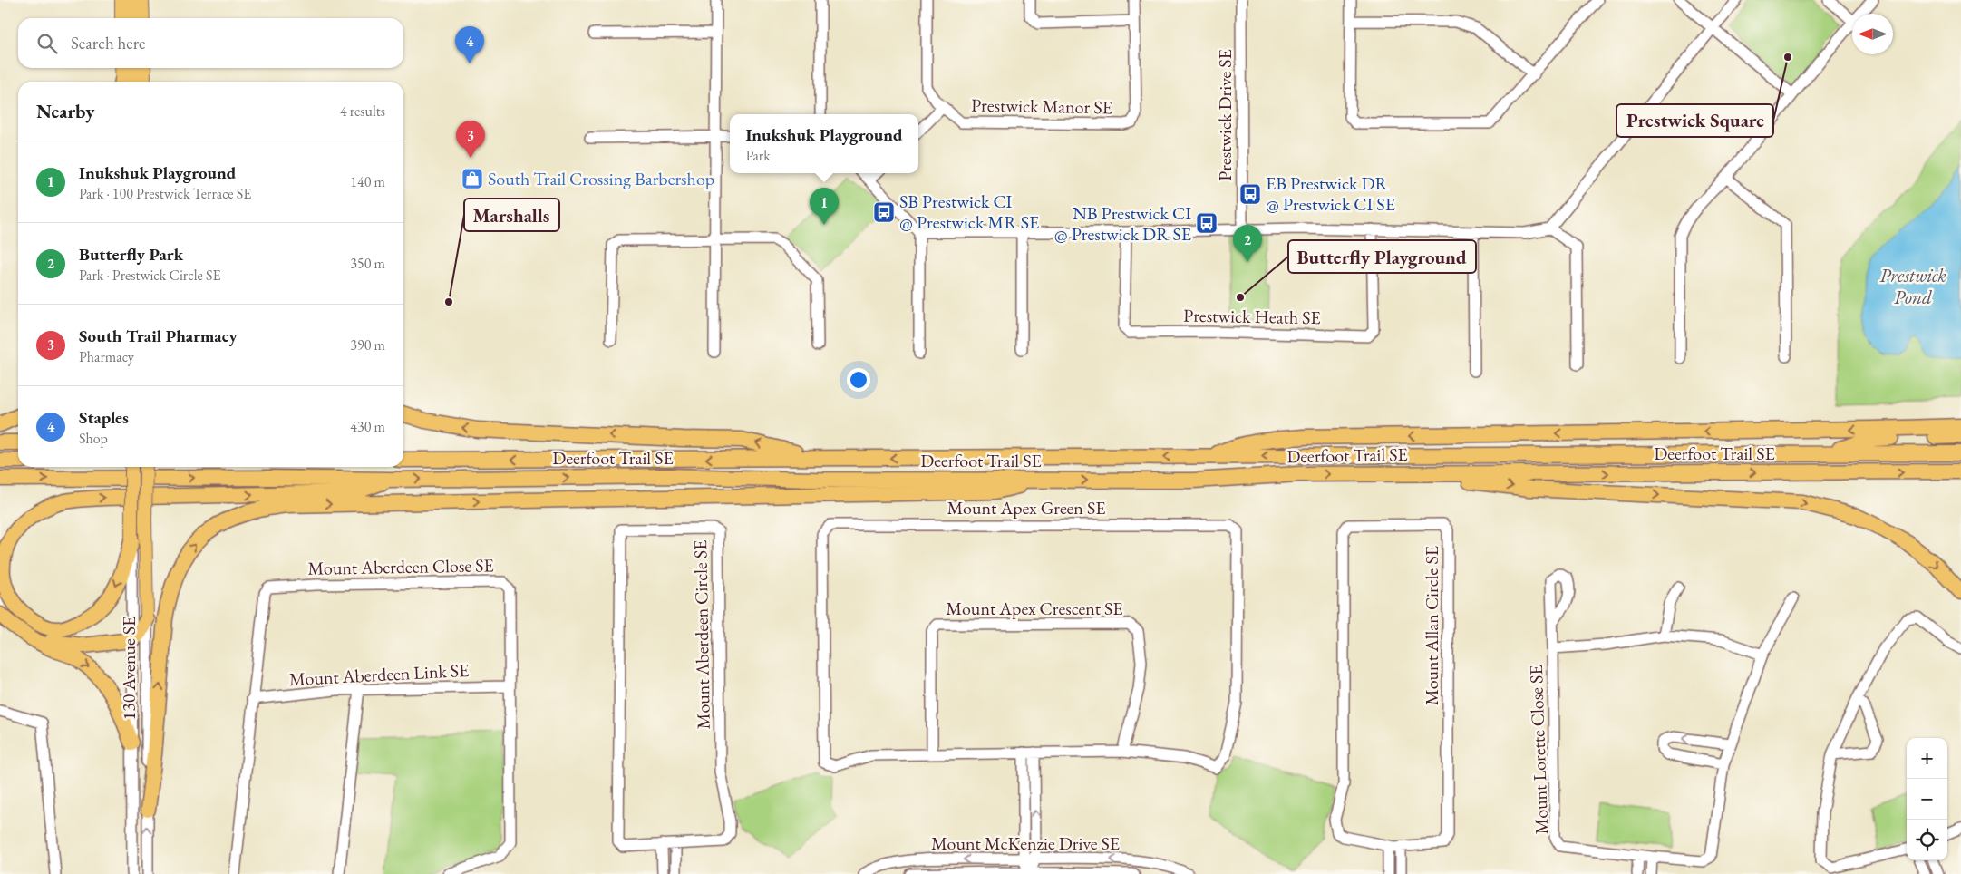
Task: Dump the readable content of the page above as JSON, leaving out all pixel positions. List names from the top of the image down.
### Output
{
  "streets": {
    "highway": ["Deerfoot Trail SE"],
    "main road": ["130 Avenue SE"],
    "street": [
      "Prestwick Manor SE",
      "Prestwick Drive SE",
      "Prestwick Heath SE",
      "Mount Apex Green SE",
      "Mount Aberdeen Close SE",
      "Mount Apex Crescent SE",
      "Mount Allan Circle SE",
      "Mount Aberdeen Circle SE",
      "Mount Aberdeen Link SE",
      "Mount Lorette Close SE",
      "Mount McKenzie Drive SE"
    ]
  },
  "crossings": [
    ["Mount Apex Green SE", "Mount Apex Crescent SE"],
    ["Mount Aberdeen Close SE", "Mount Aberdeen Link SE"]
  ],
  "water": ["Prestwick Pond"],
  "places": {
    "other": ["Prestwick Square", "Butterfly Playground", "Marshalls"],
    "shop": ["South Trail Crossing Barbershop"],
    "bus stop": ["EB Prestwick DR @ Prestwick CI SE", "SB Prestwick CI @ Prestwick MR SE", "NB Prestwick CI @ Prestwick DR SE"]
  },
  "north": "left",
  "page": {
    "search": "Search here",
    "pins": [
      "4",
      "3",
      "1",
      "2"
    ],
    "heading": ["Nearby", "4 results"],
    "popup": ["Inukshuk Playground", "Park"],
    "list": [
      {
        "mark": "1",
        "name": "Inukshuk Playground",
        "note": "Park · 100 Prestwick Terrace SE",
        "value": "140 m"
      },
      {
        "mark": "2",
        "name": "Butterfly Park",
        "note": "Park · Prestwick Circle SE",
        "value": "350 m"
      },
      {
        "mark": "3",
        "name": "South Trail Pharmacy",
        "note": "Pharmacy",
        "value": "390 m"
      },
      {
        "mark": "4",
        "name": "Staples",
        "note": "Shop",
        "value": "430 m"
      }
    ],
    "map_buttons": ["+", "−"]
  }
}
